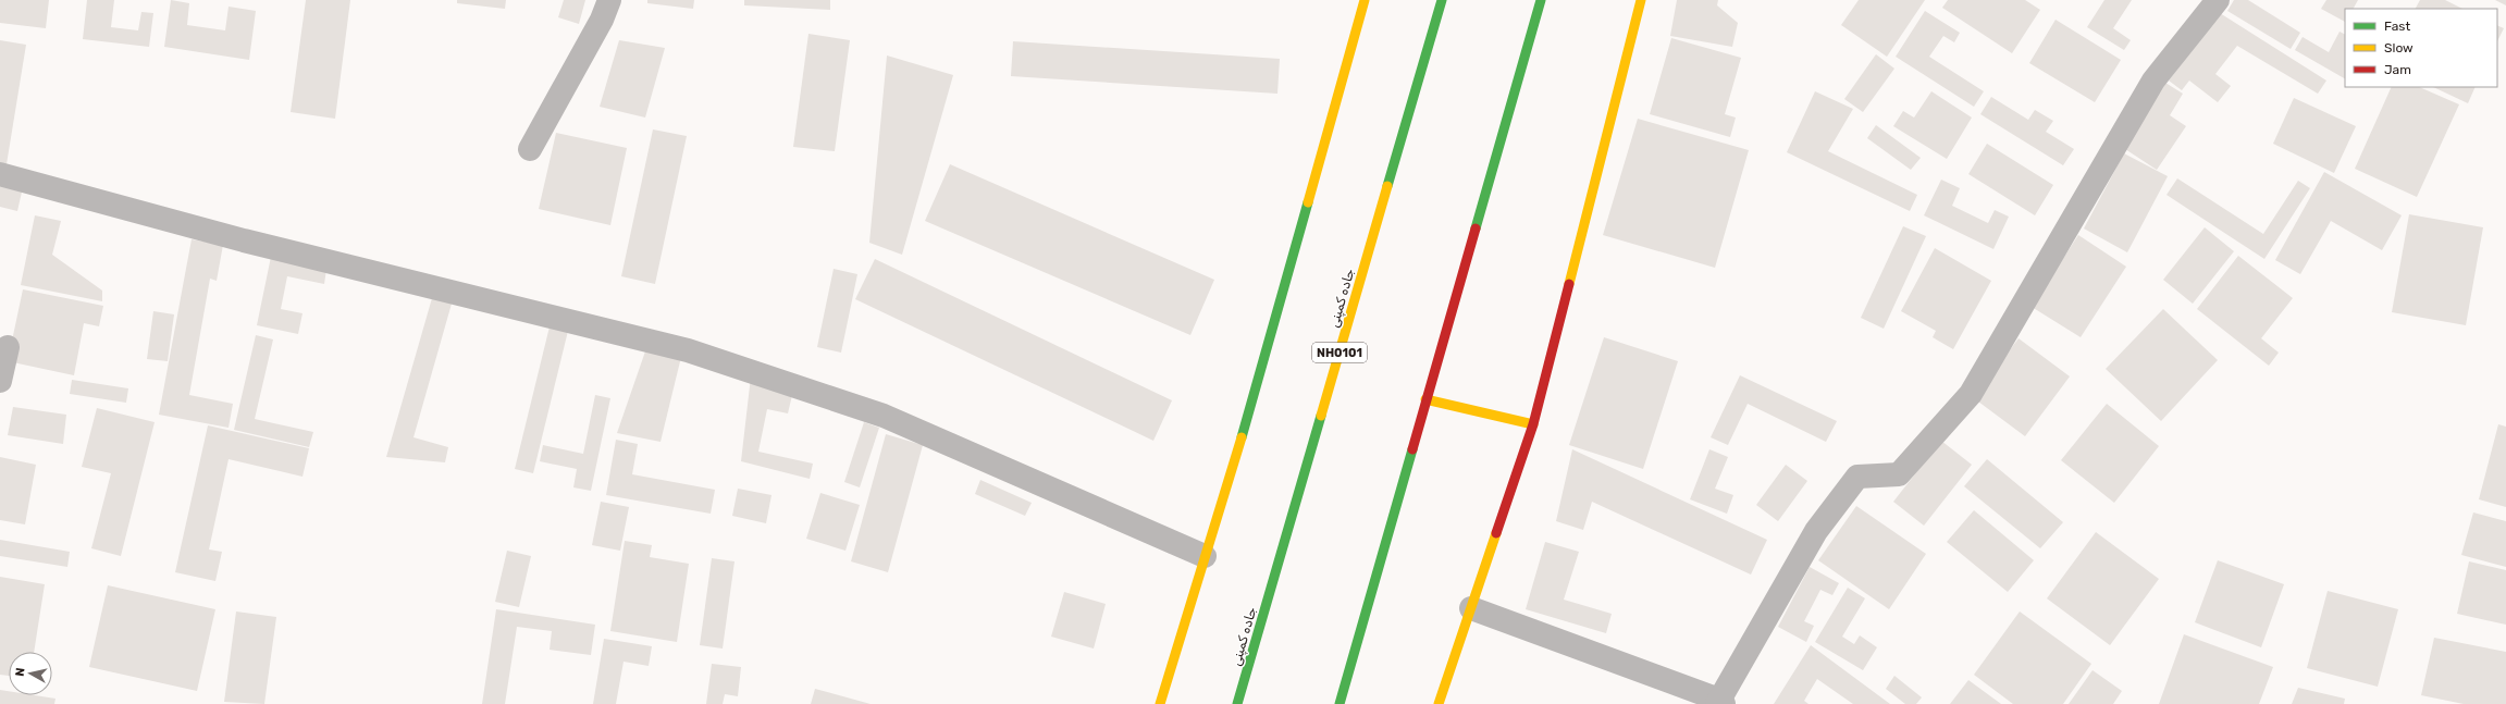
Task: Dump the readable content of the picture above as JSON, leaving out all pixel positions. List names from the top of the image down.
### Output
{
  "streets": {
    "main road": ["جاده کمپنی", "NH0101"]
  },
  "legend": ["Fast", "Slow", "Jam"],
  "north": "left"
}
